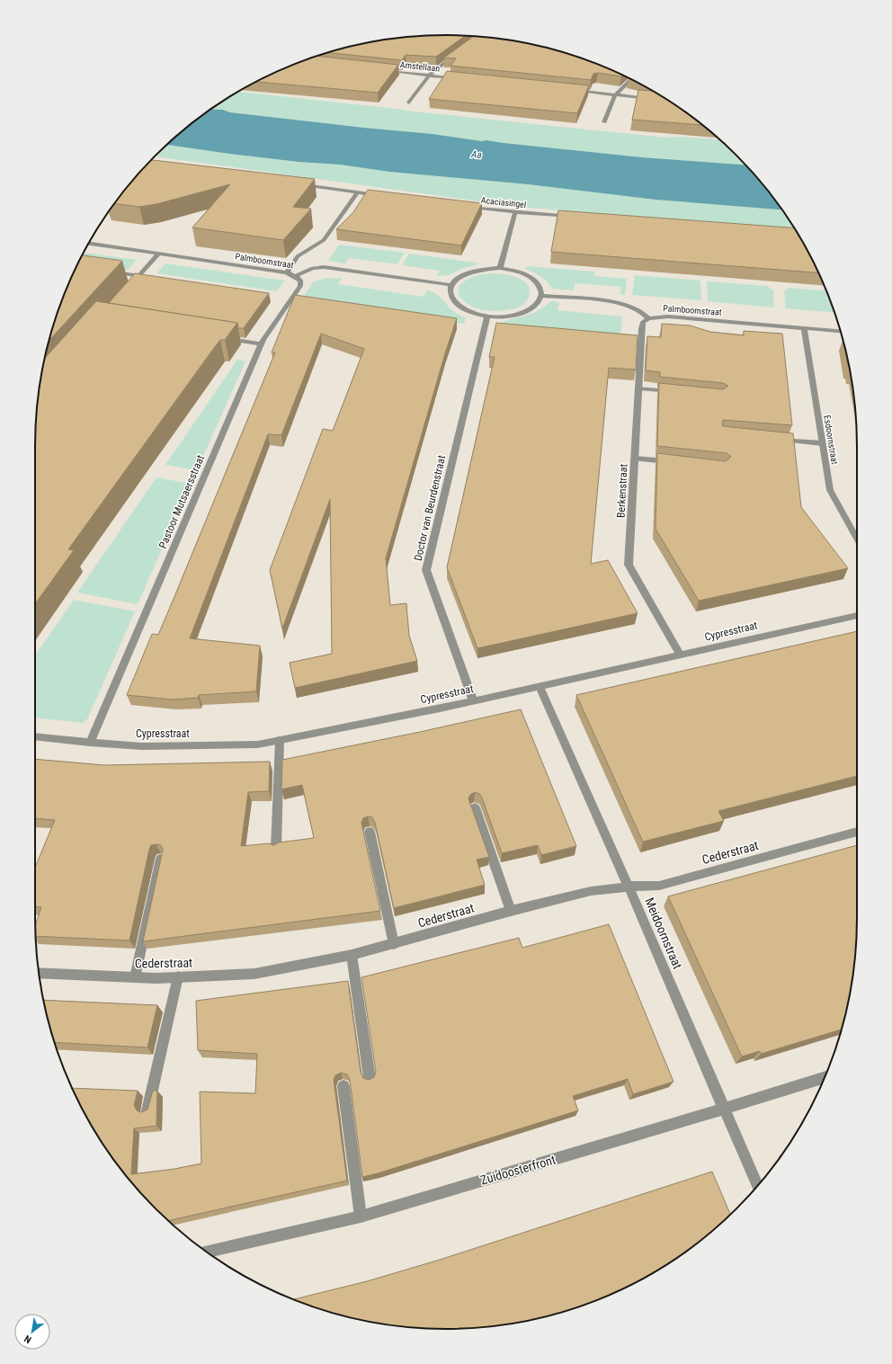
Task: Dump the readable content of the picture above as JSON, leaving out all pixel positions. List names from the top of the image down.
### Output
{
  "streets": {
    "street": [
      "Amstellaan",
      "Acaciasingel",
      "Palmboomstraat",
      "Esdoornstraat",
      "Berkenstraat",
      "Pastoor Mutsaersstraat",
      "Doctor van Beurdenstraat",
      "Cypresstraat",
      "Cederstraat",
      "Meidoornstraat",
      "Zuidoosterfront"
    ]
  },
  "crossings": [
    ["Palmboomstraat", "Esdoornstraat"],
    ["Palmboomstraat", "Berkenstraat"],
    ["Palmboomstraat", "Pastoor Mutsaersstraat"],
    ["Berkenstraat", "Cypresstraat"],
    ["Pastoor Mutsaersstraat", "Cypresstraat"],
    ["Doctor van Beurdenstraat", "Cypresstraat"],
    ["Cypresstraat", "Meidoornstraat"],
    ["Cederstraat", "Meidoornstraat"],
    ["Meidoornstraat", "Zuidoosterfront"]
  ],
  "water": ["Aa"],
  "north": "bottom left"
}
